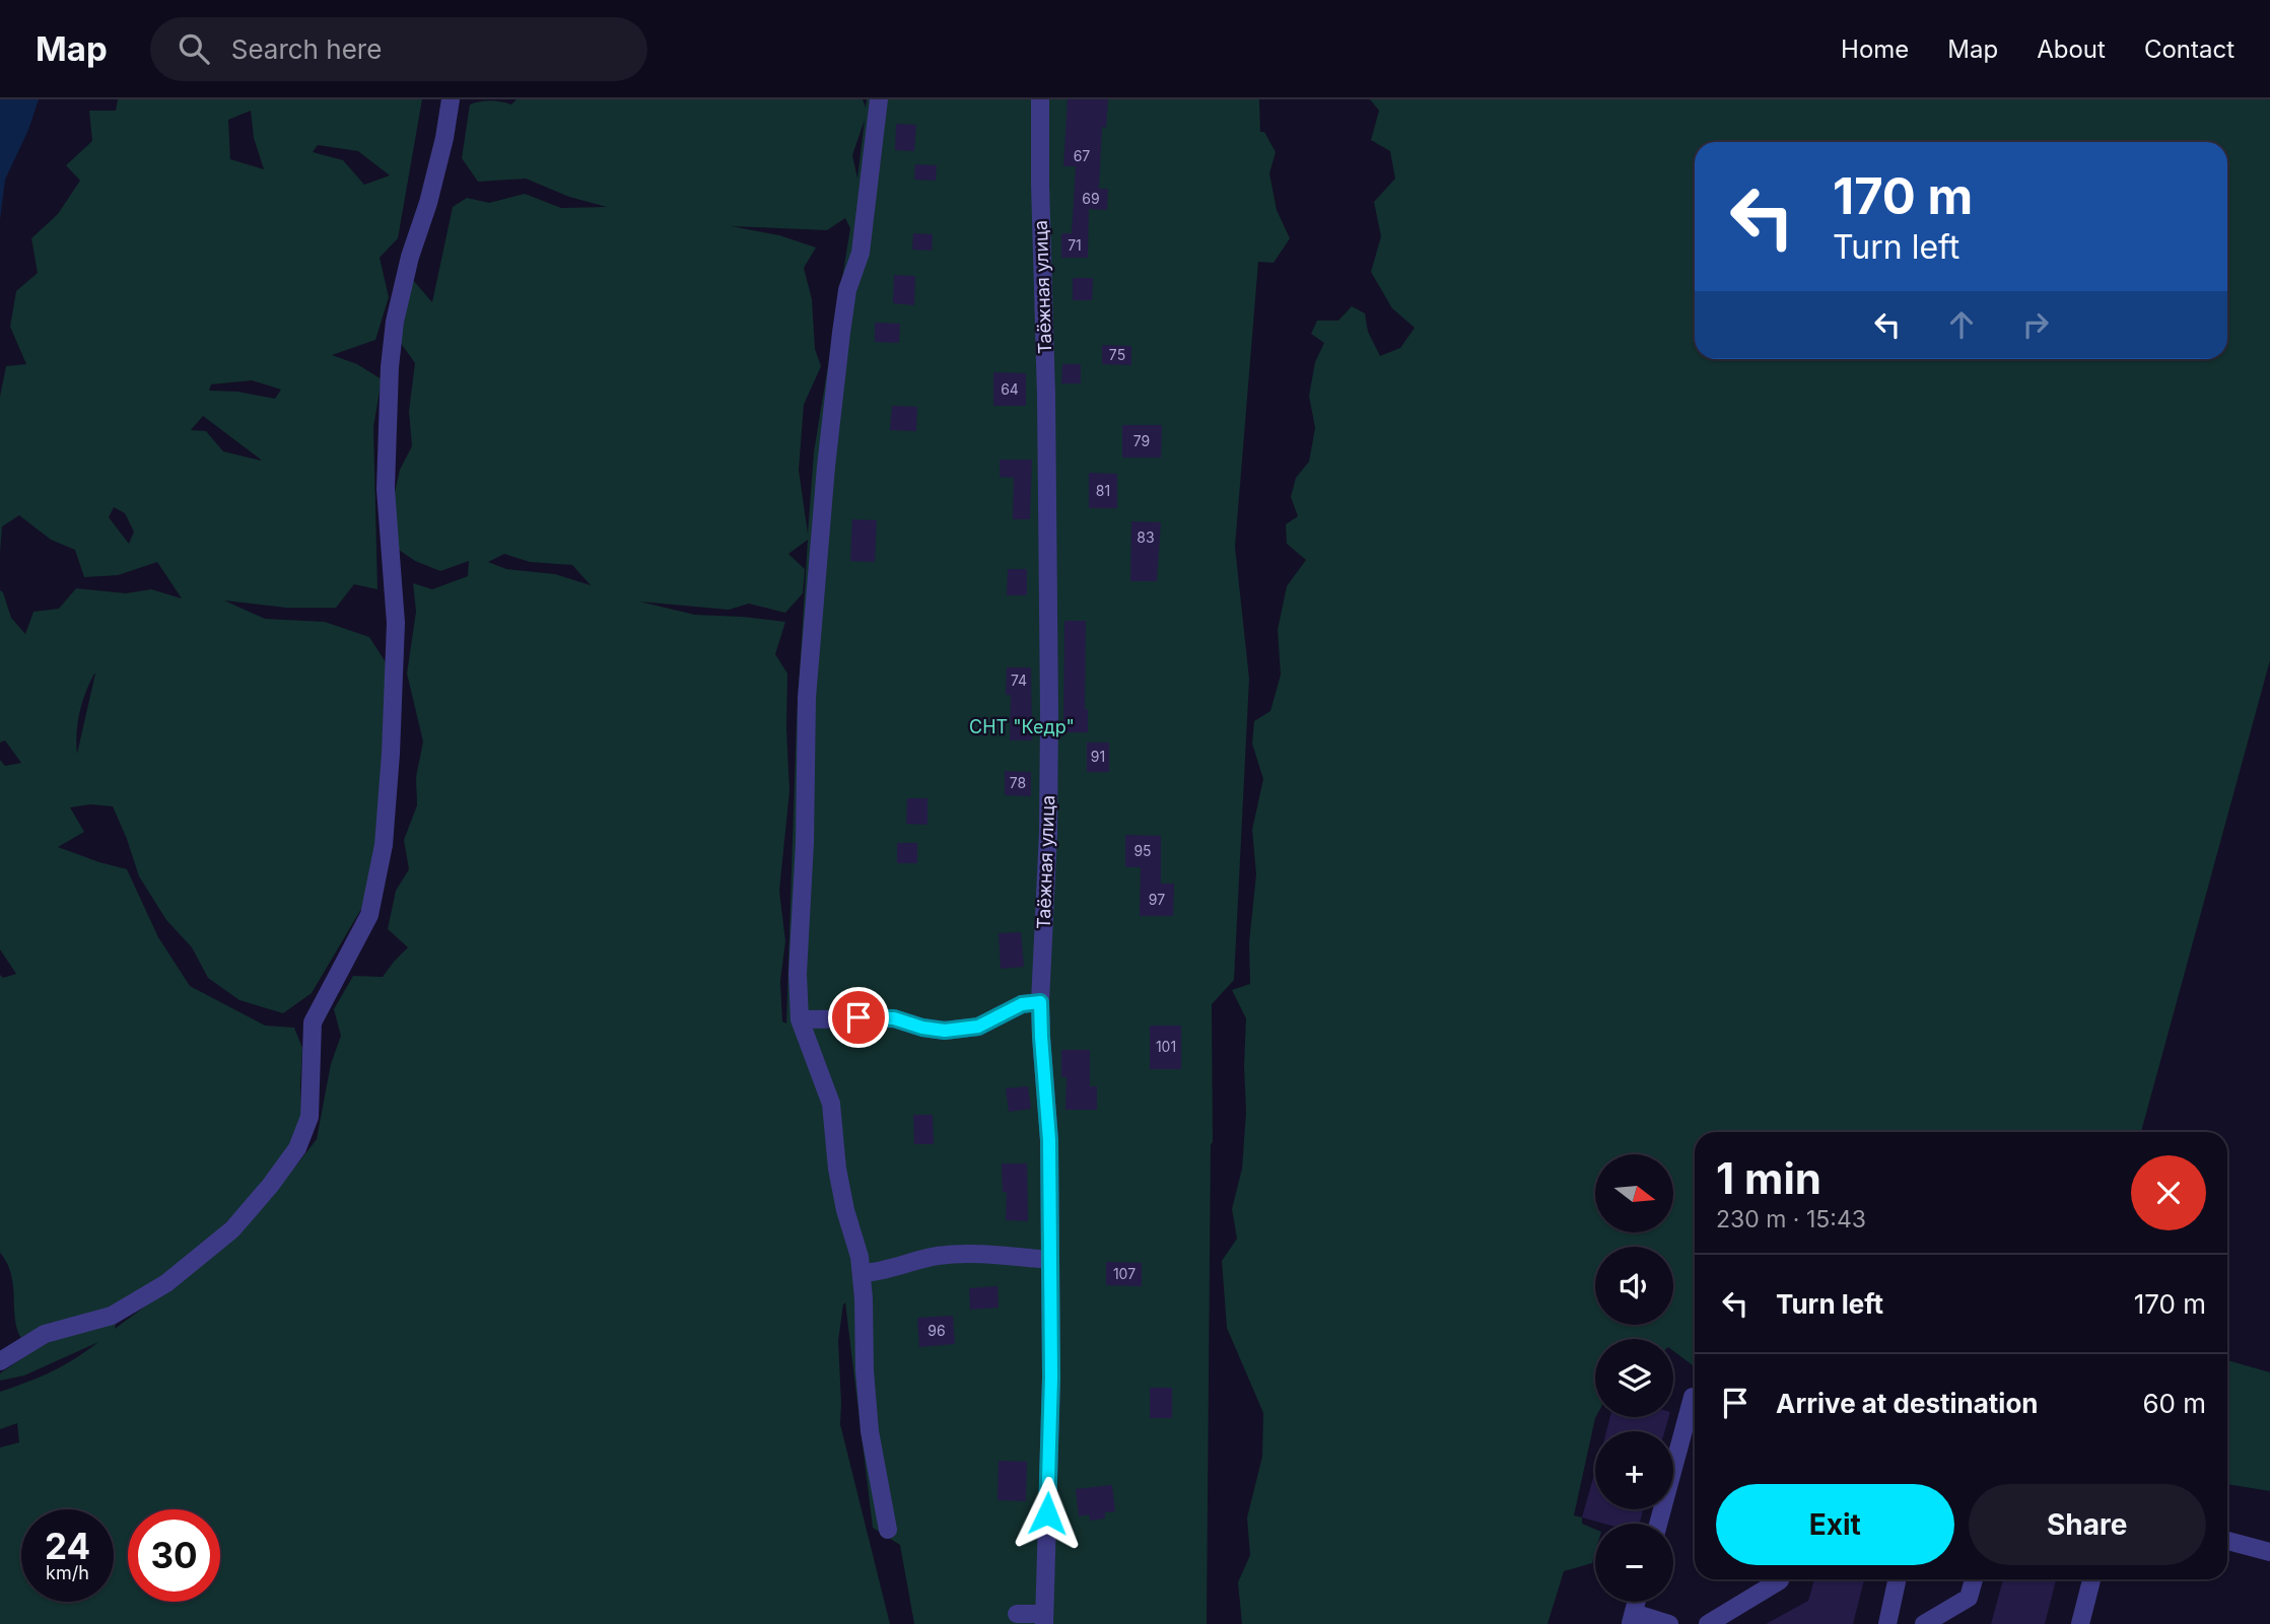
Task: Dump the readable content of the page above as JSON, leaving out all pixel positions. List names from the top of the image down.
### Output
{
  "streets": {
    "street": ["Таёжная улица"]
  },
  "parks": ["СНТ \"Кедр\""],
  "house_numbers": [
    "67",
    "69",
    "71",
    "75",
    "64",
    "79",
    "81",
    "83",
    "74",
    "91",
    "78",
    "95",
    "97",
    "101",
    "107",
    "96"
  ],
  "north": "right",
  "page": {
    "header": "Map",
    "search": "Search here",
    "nav": [
      "Home",
      "Map",
      "About",
      "Contact"
    ],
    "turn": ["170 m", "Turn left"],
    "heading": ["1 min", "230 m · 15:43"],
    "map_buttons": ["+", "−"],
    "list": [
      {
        "name": "Turn left",
        "value": "170 m"
      },
      {
        "name": "Arrive at destination",
        "value": "60 m"
      }
    ],
    "buttons": ["Exit", "Share"],
    "speed": "24 km/h",
    "limit": "30"
  }
}
